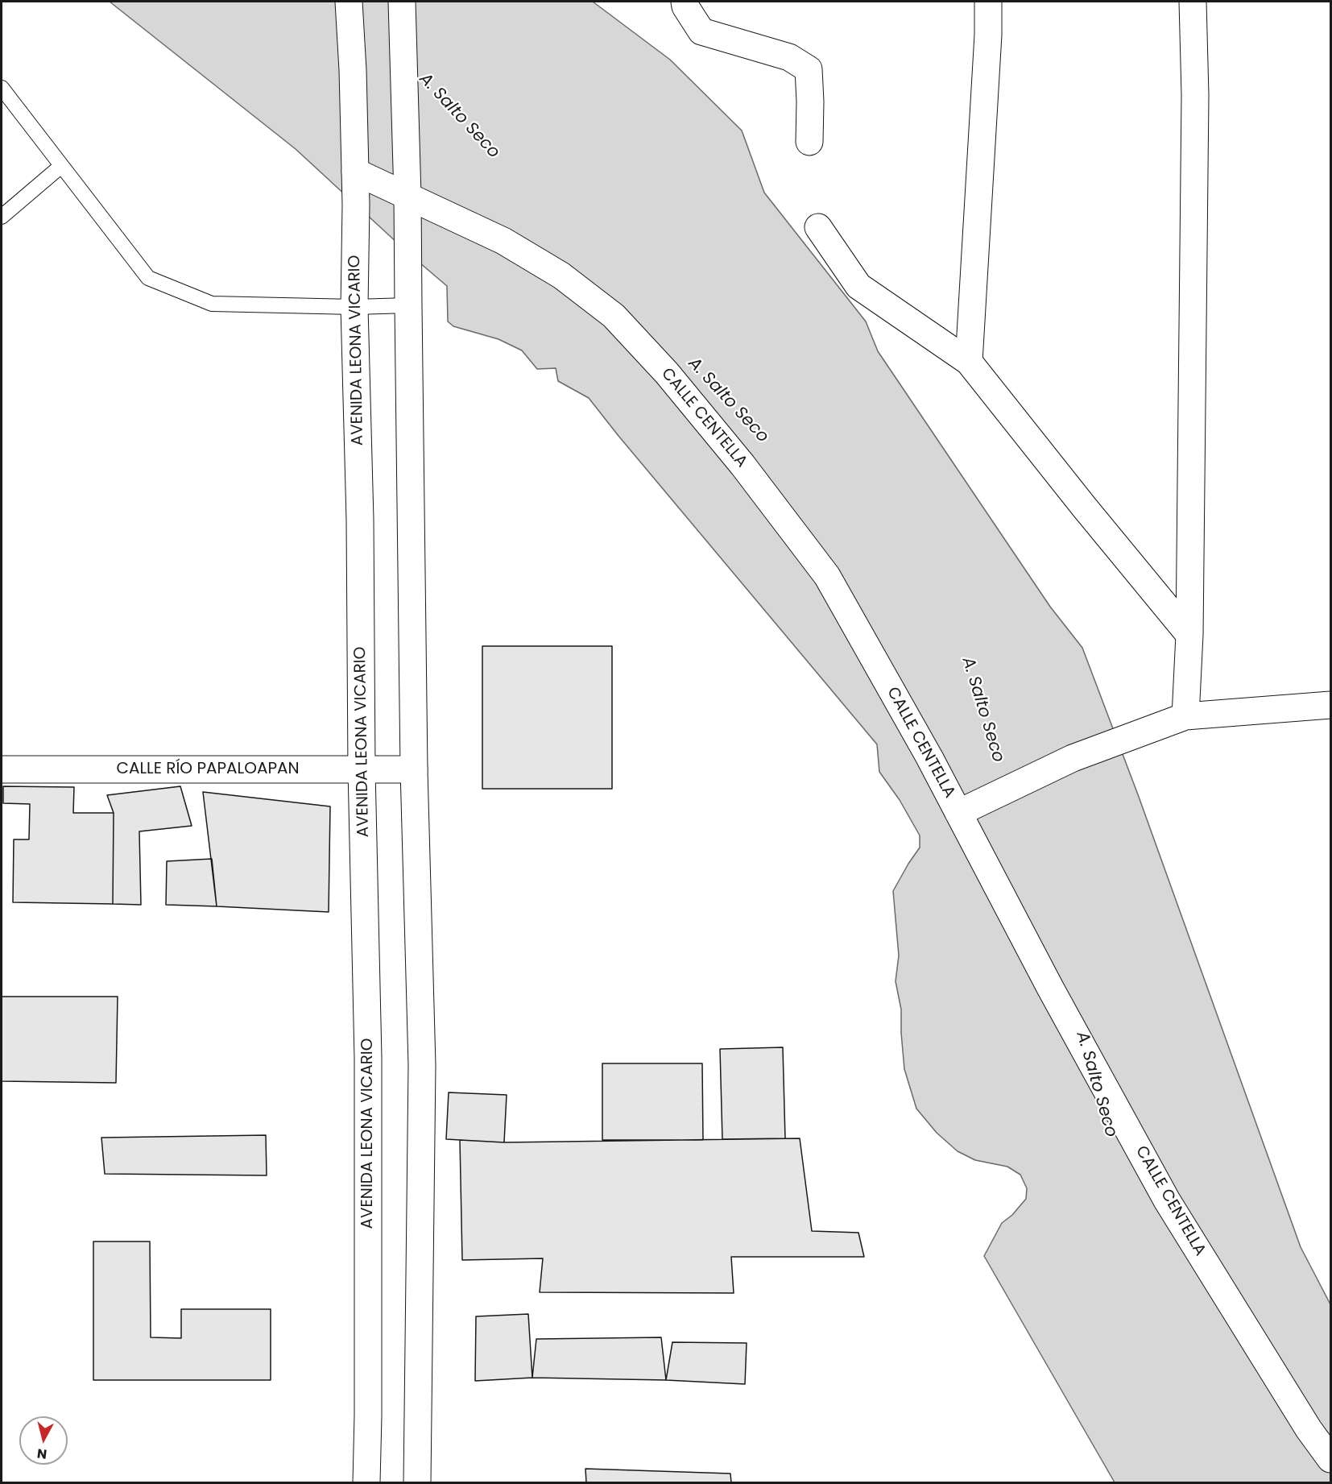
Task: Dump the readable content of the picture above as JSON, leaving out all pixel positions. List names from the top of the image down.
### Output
{
  "streets": {
    "street": ["AVENIDA LEONA VICARIO", "CALLE CENTELLA", "CALLE RÍO PAPALOAPAN"]
  },
  "crossings": [
    ["AVENIDA LEONA VICARIO", "CALLE CENTELLA"],
    ["AVENIDA LEONA VICARIO", "CALLE RÍO PAPALOAPAN"]
  ],
  "water": ["A. Salto Seco"],
  "north": "bottom"
}
